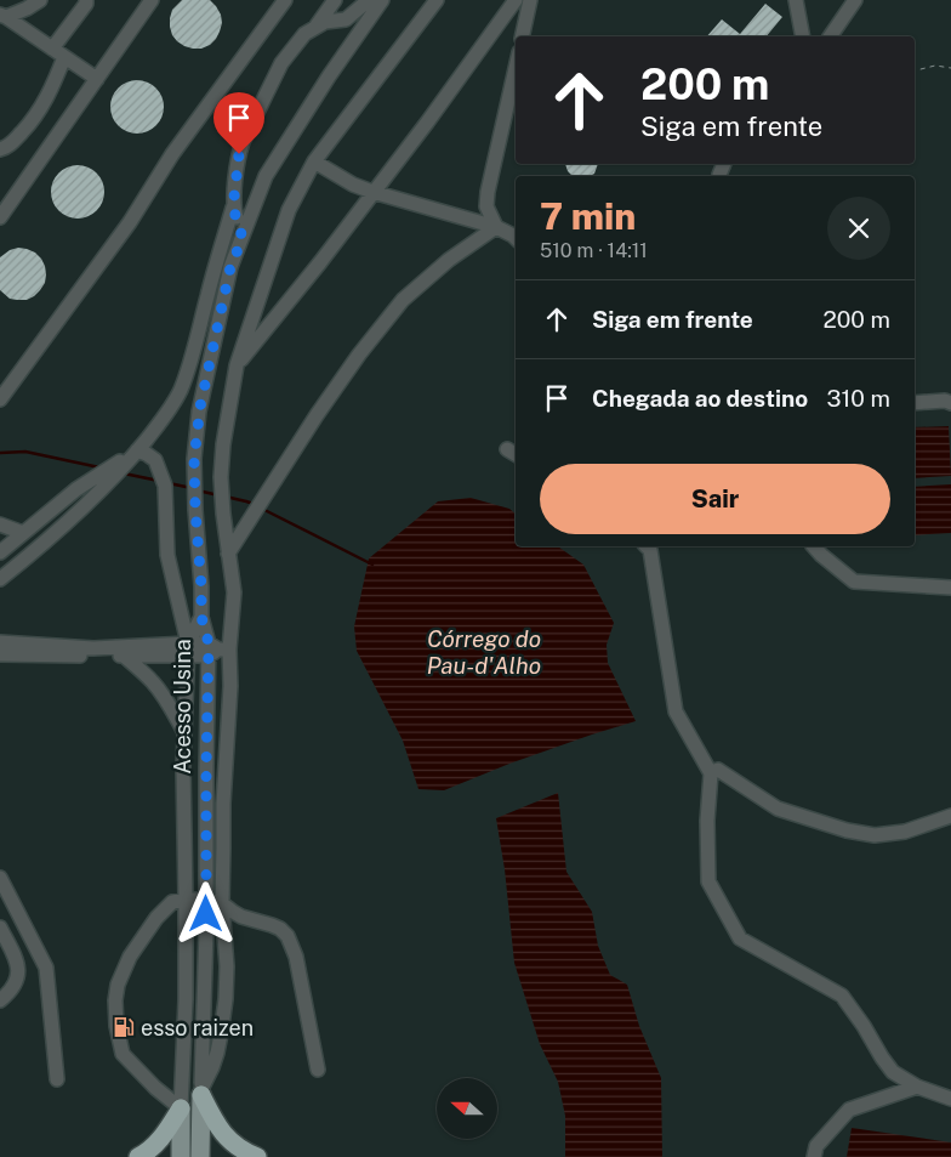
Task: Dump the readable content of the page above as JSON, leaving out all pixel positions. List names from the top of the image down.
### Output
{
  "streets": {
    "main road": ["Acesso Usina"]
  },
  "water": ["Córrego do Pau-d'Alho"],
  "places": {
    "fuel station": ["esso raizen"]
  },
  "north": "left",
  "page": {
    "turn": ["200 m", "Siga em frente"],
    "heading": ["7 min", "510 m · 14:11"],
    "list": [
      {
        "name": "Siga em frente",
        "value": "200 m"
      },
      {
        "name": "Chegada ao destino",
        "value": "310 m"
      }
    ],
    "buttons": "Sair"
  }
}
